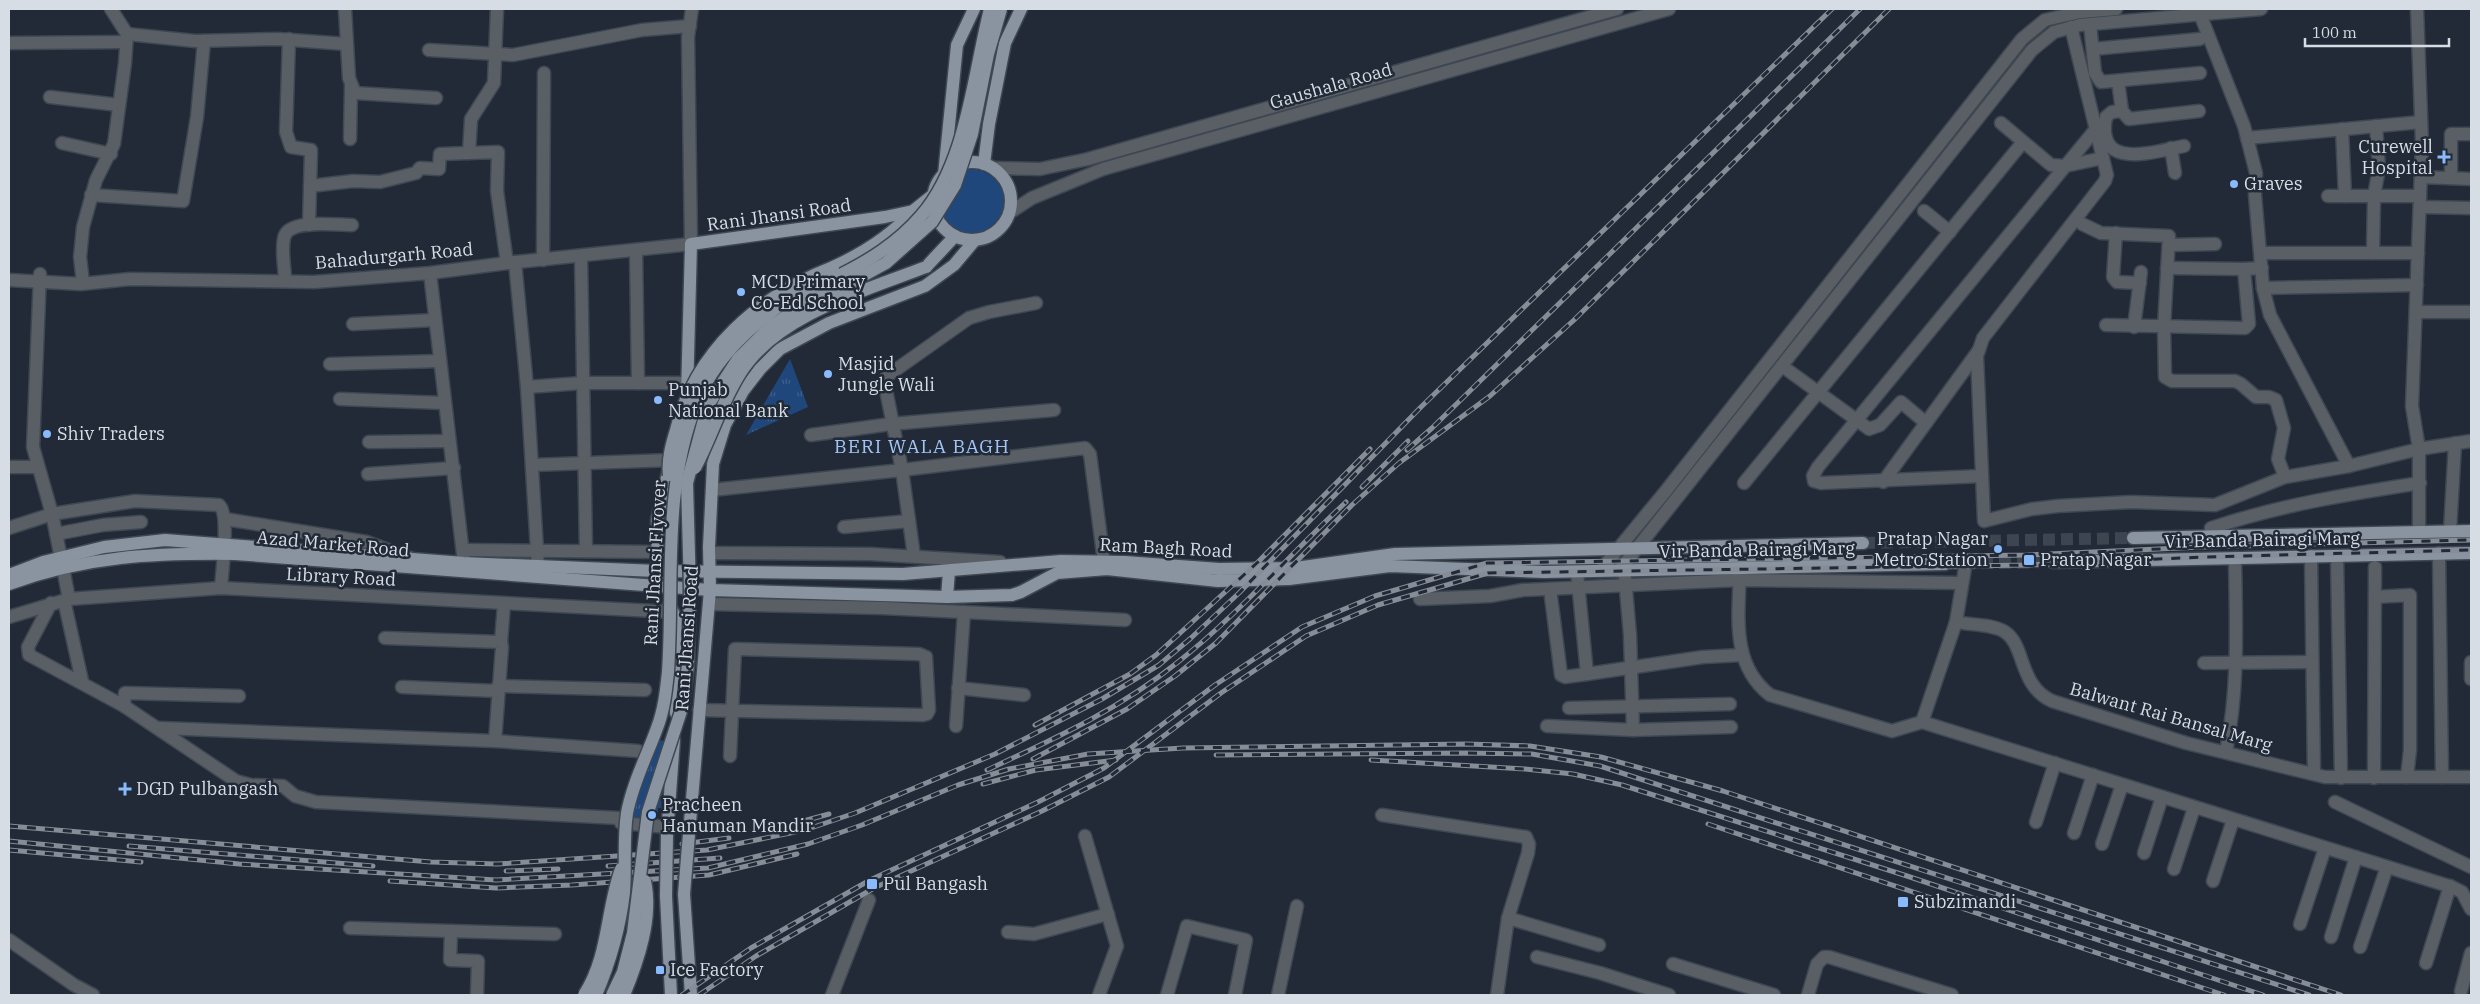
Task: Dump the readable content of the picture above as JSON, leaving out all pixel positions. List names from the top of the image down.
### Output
{
  "streets": {
    "main road": [
      "Rani Jhansi Road",
      "Vir Banda Bairagi Marg",
      "Azad Market Road",
      "Ram Bagh Road",
      "Rani Jhansi Flyover"
    ],
    "street": [
      "Gaushala Road",
      "Bahadurgarh Road",
      "Library Road",
      "Balwant Rai Bansal Marg"
    ]
  },
  "crossings": [
    ["Gaushala Road", "Rani Jhansi Road"],
    ["Rani Jhansi Road", "Bahadurgarh Road"],
    ["Rani Jhansi Road", "Azad Market Road"],
    ["Rani Jhansi Road", "Ram Bagh Road"],
    ["Rani Jhansi Road", "Library Road"],
    ["Vir Banda Bairagi Marg", "Ram Bagh Road"],
    ["Azad Market Road", "Ram Bagh Road"]
  ],
  "districts": ["BERI WALA BAGH"],
  "places": {
    "health": ["Curewell Hospital", "DGD Pulbangash"],
    "other": [
      "Graves",
      "MCD Primary Co-Ed School",
      "Masjid Jungle Wali",
      "Punjab National Bank",
      "Shiv Traders",
      "Pratap Nagar Metro Station",
      "Pracheen Hanuman Mandir"
    ],
    "transit": [
      "Pratap Nagar",
      "Pul Bangash",
      "Subzimandi",
      "Ice Factory"
    ]
  },
  "scale_bar": "100 m"
}
